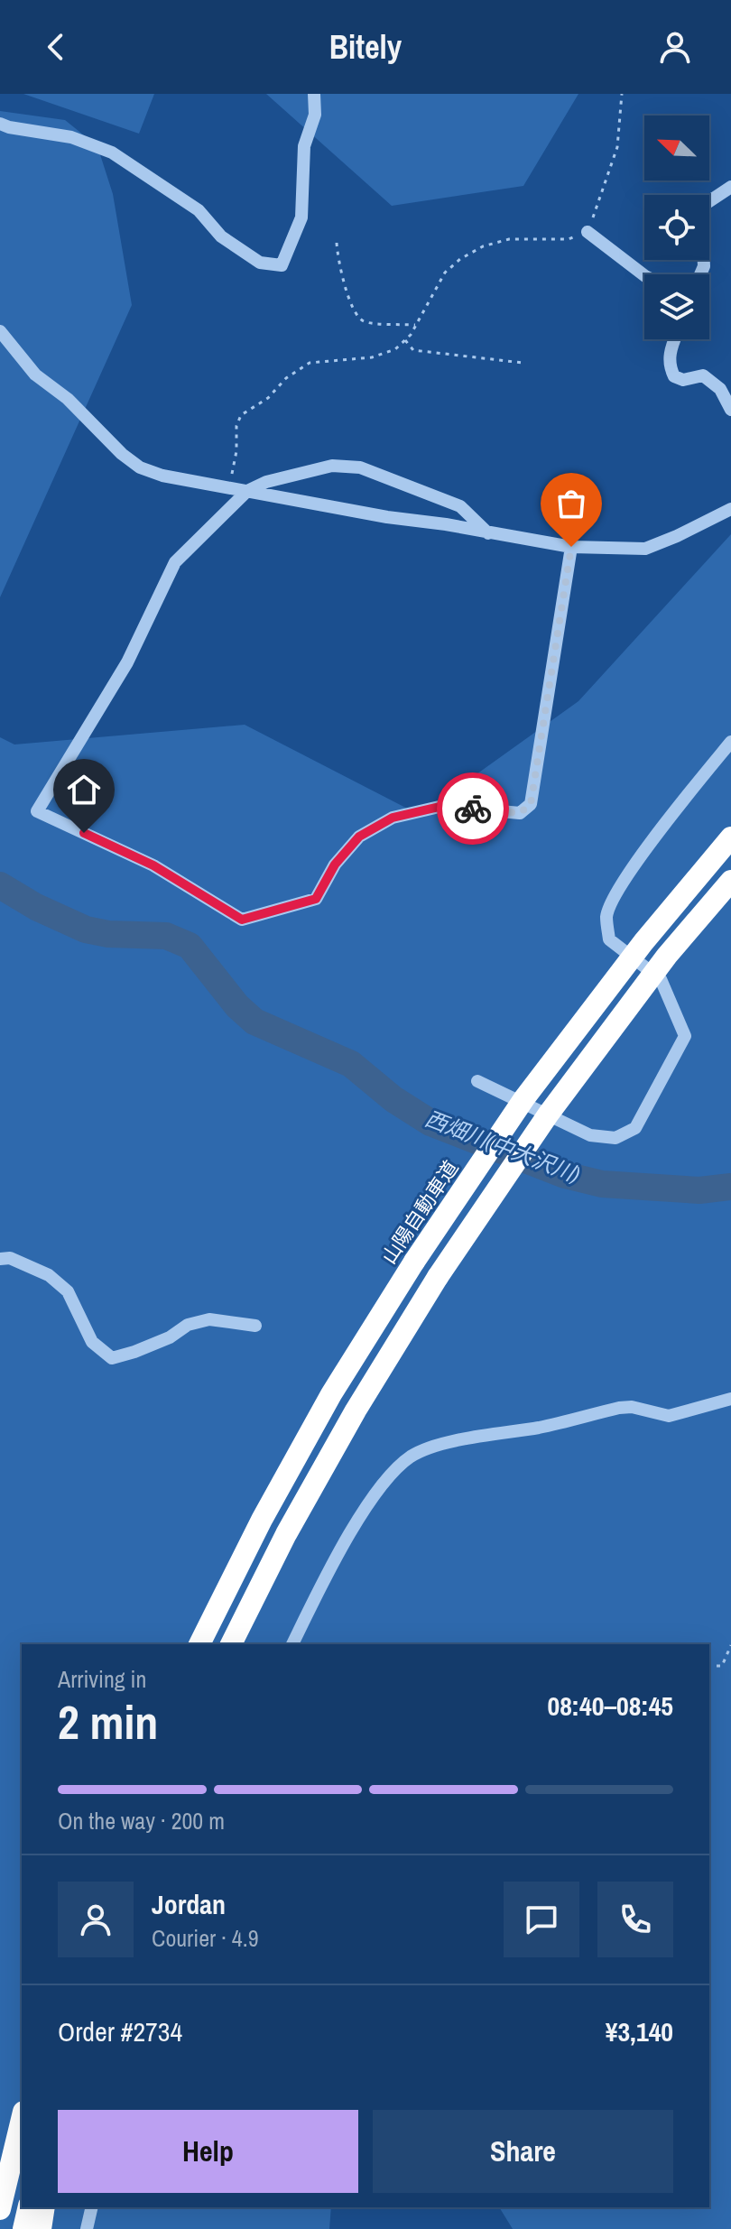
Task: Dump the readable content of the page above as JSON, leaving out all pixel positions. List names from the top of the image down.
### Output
{
  "streets": {
    "highway": ["山陽自動車道"]
  },
  "water": ["西畑川(中大沢川)"],
  "north": "top left",
  "page": {
    "header": "Bitely",
    "heading": ["2 min", "Arriving in", "08:40–08:45"],
    "panel": [
      "Jordan",
      "Courier · 4.9",
      "Order #2734",
      "¥3,140"
    ],
    "bar": "On the way · 200 m",
    "buttons": ["Help", "Share"]
  }
}
